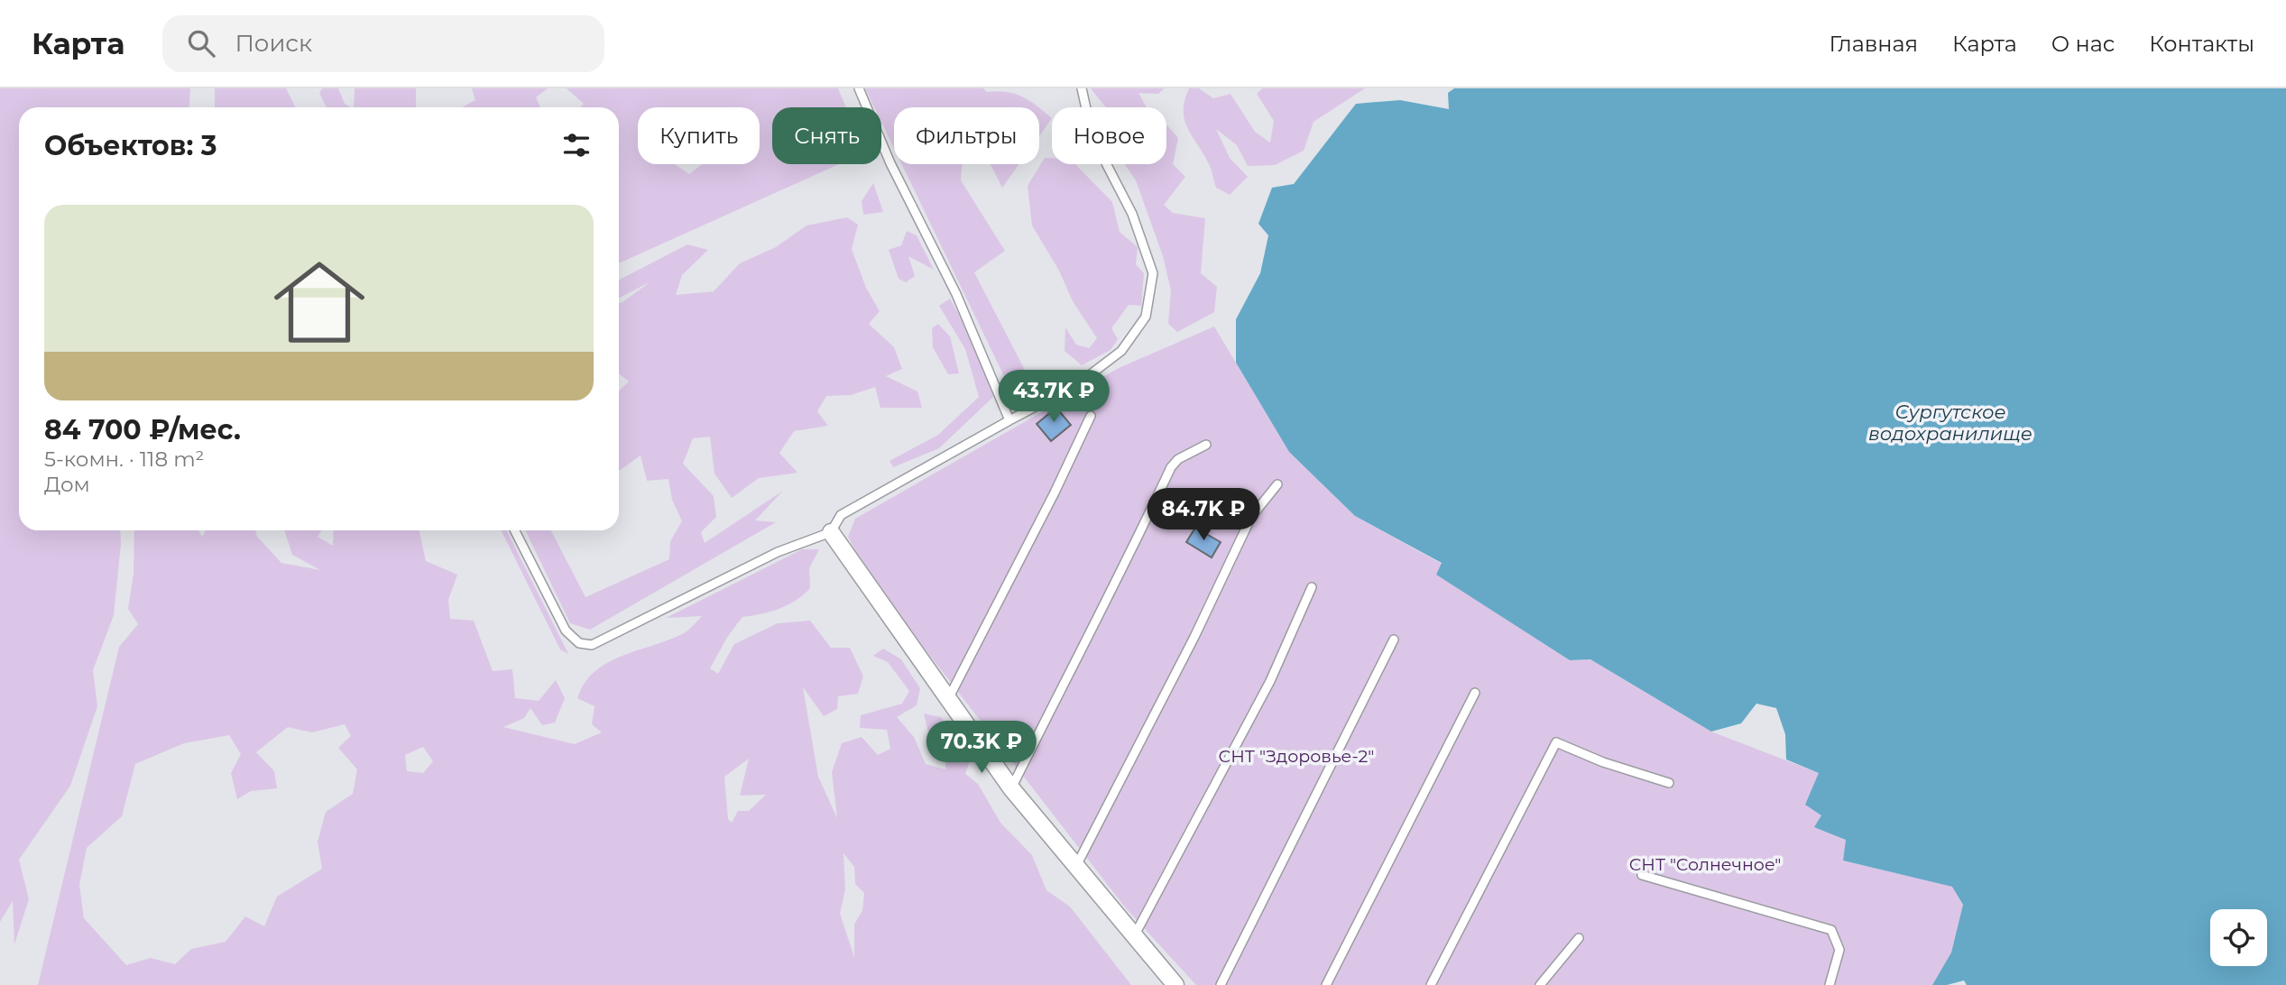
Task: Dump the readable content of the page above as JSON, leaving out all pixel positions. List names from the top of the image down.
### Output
{
  "water": ["Сургутское водохранилище"],
  "parks": ["СНТ \"Здоровье-2\"", "СНТ \"Солнечное\""],
  "page": {
    "header": "Карта",
    "search": "Поиск",
    "nav": [
      "Главная",
      "Карта",
      "О нас",
      "Контакты"
    ],
    "chip": [
      "Купить",
      "Снять",
      "Фильтры",
      "Новое"
    ],
    "heading": "Объектов: 3",
    "list": [
      {
        "name": "84 700 ₽/мес.",
        "note": "5-комн. · 118 m² · Дом"
      }
    ],
    "price": ["43.7K ₽", "84.7K ₽", "70.3K ₽"]
  }
}
